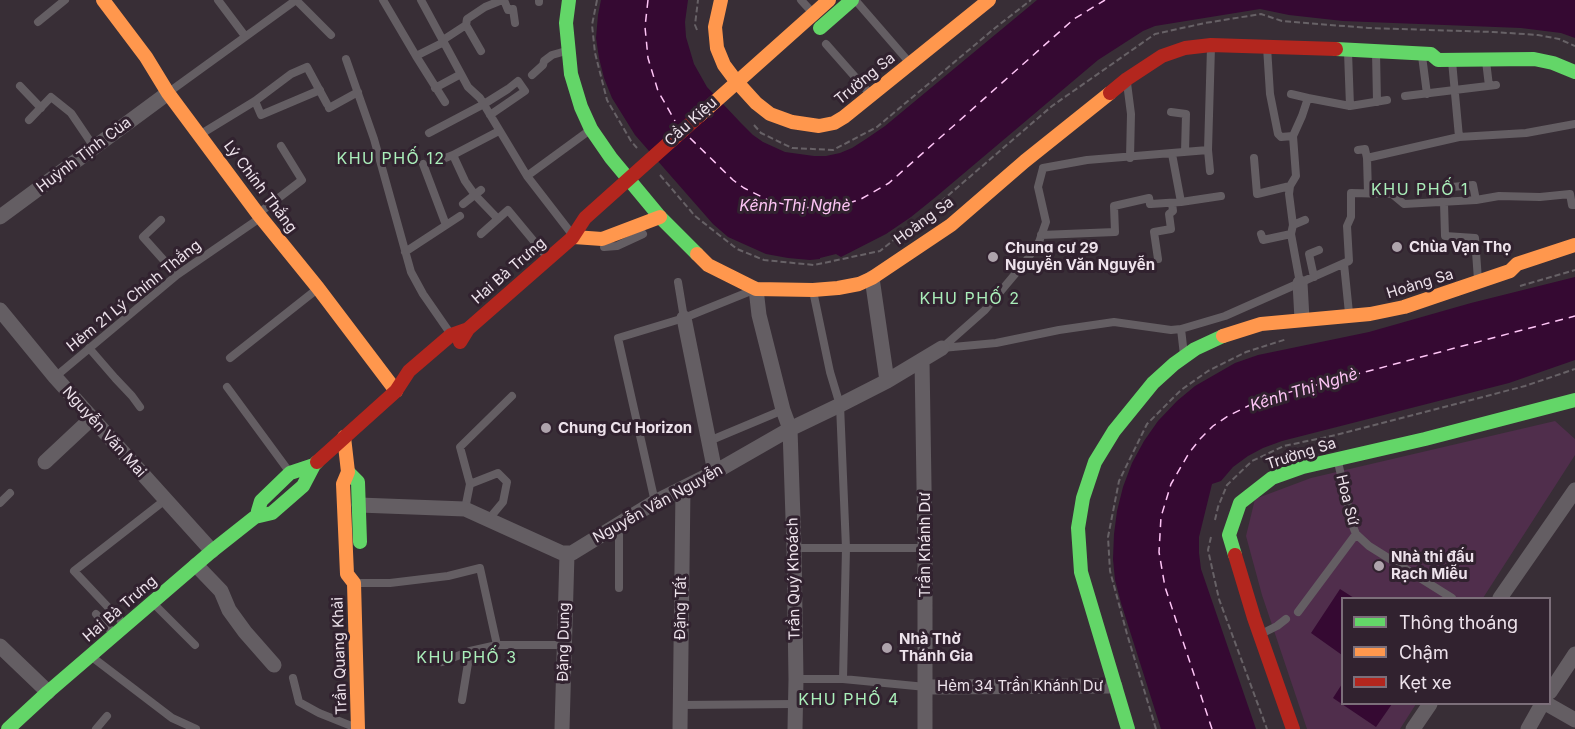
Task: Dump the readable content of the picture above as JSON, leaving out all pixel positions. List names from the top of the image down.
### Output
{
  "streets": {
    "street": [
      "Trường Sa",
      "Cầu Kiệu",
      "Huỳnh Tịnh Của",
      "Lý Chính Thắng",
      "Hoàng Sa",
      "Hai Bà Trưng",
      "Nguyễn Văn Mai",
      "Nguyễn Văn Nguyễn",
      "Trần Khánh Dư",
      "Trần Quý Khoách",
      "Ðặng Tất",
      "Đặng Dung",
      "Trần Quang Khải",
      "Hẻm 34 Trần Khánh Dư"
    ],
    "lane": ["Hẻm 21 Lý Chính Thắng", "Hoa Sứ"]
  },
  "crossings": [
    ["Trường Sa", "Hoa Sứ"],
    ["Cầu Kiệu", "Hai Bà Trưng"],
    ["Huỳnh Tịnh Của", "Lý Chính Thắng"],
    ["Lý Chính Thắng", "Hai Bà Trưng"],
    ["Lý Chính Thắng", "Hẻm 21 Lý Chính Thắng"],
    ["Hoàng Sa", "Trần Quý Khoách"],
    ["Hoàng Sa", "Hẻm 34 Trần Khánh Dư"],
    ["Hai Bà Trưng", "Nguyễn Văn Mai"],
    ["Hai Bà Trưng", "Trần Quang Khải"],
    ["Hẻm 21 Lý Chính Thắng", "Nguyễn Văn Mai"],
    ["Nguyễn Văn Nguyễn", "Trần Khánh Dư"],
    ["Nguyễn Văn Nguyễn", "Trần Quý Khoách"],
    ["Nguyễn Văn Nguyễn", "Ðặng Tất"],
    ["Nguyễn Văn Nguyễn", "Đặng Dung"],
    ["Trần Khánh Dư", "Hẻm 34 Trần Khánh Dư"]
  ],
  "districts": [
    "KHU PHỐ 12",
    "KHU PHỐ 1",
    "KHU PHỐ 2",
    "KHU PHỐ 3",
    "KHU PHỐ 4"
  ],
  "water": ["Kênh Thị Nghè"],
  "places": [
    "Chùa Vạn Thọ",
    "Chung cư 29 Nguyễn Văn Nguyễn",
    "Chung Cư Horizon",
    "Nhà thi đấu Rạch Miễu",
    "Nhà Thờ Thánh Gia"
  ],
  "legend": ["Thông thoáng", "Chậm", "Kẹt xe"]
}
